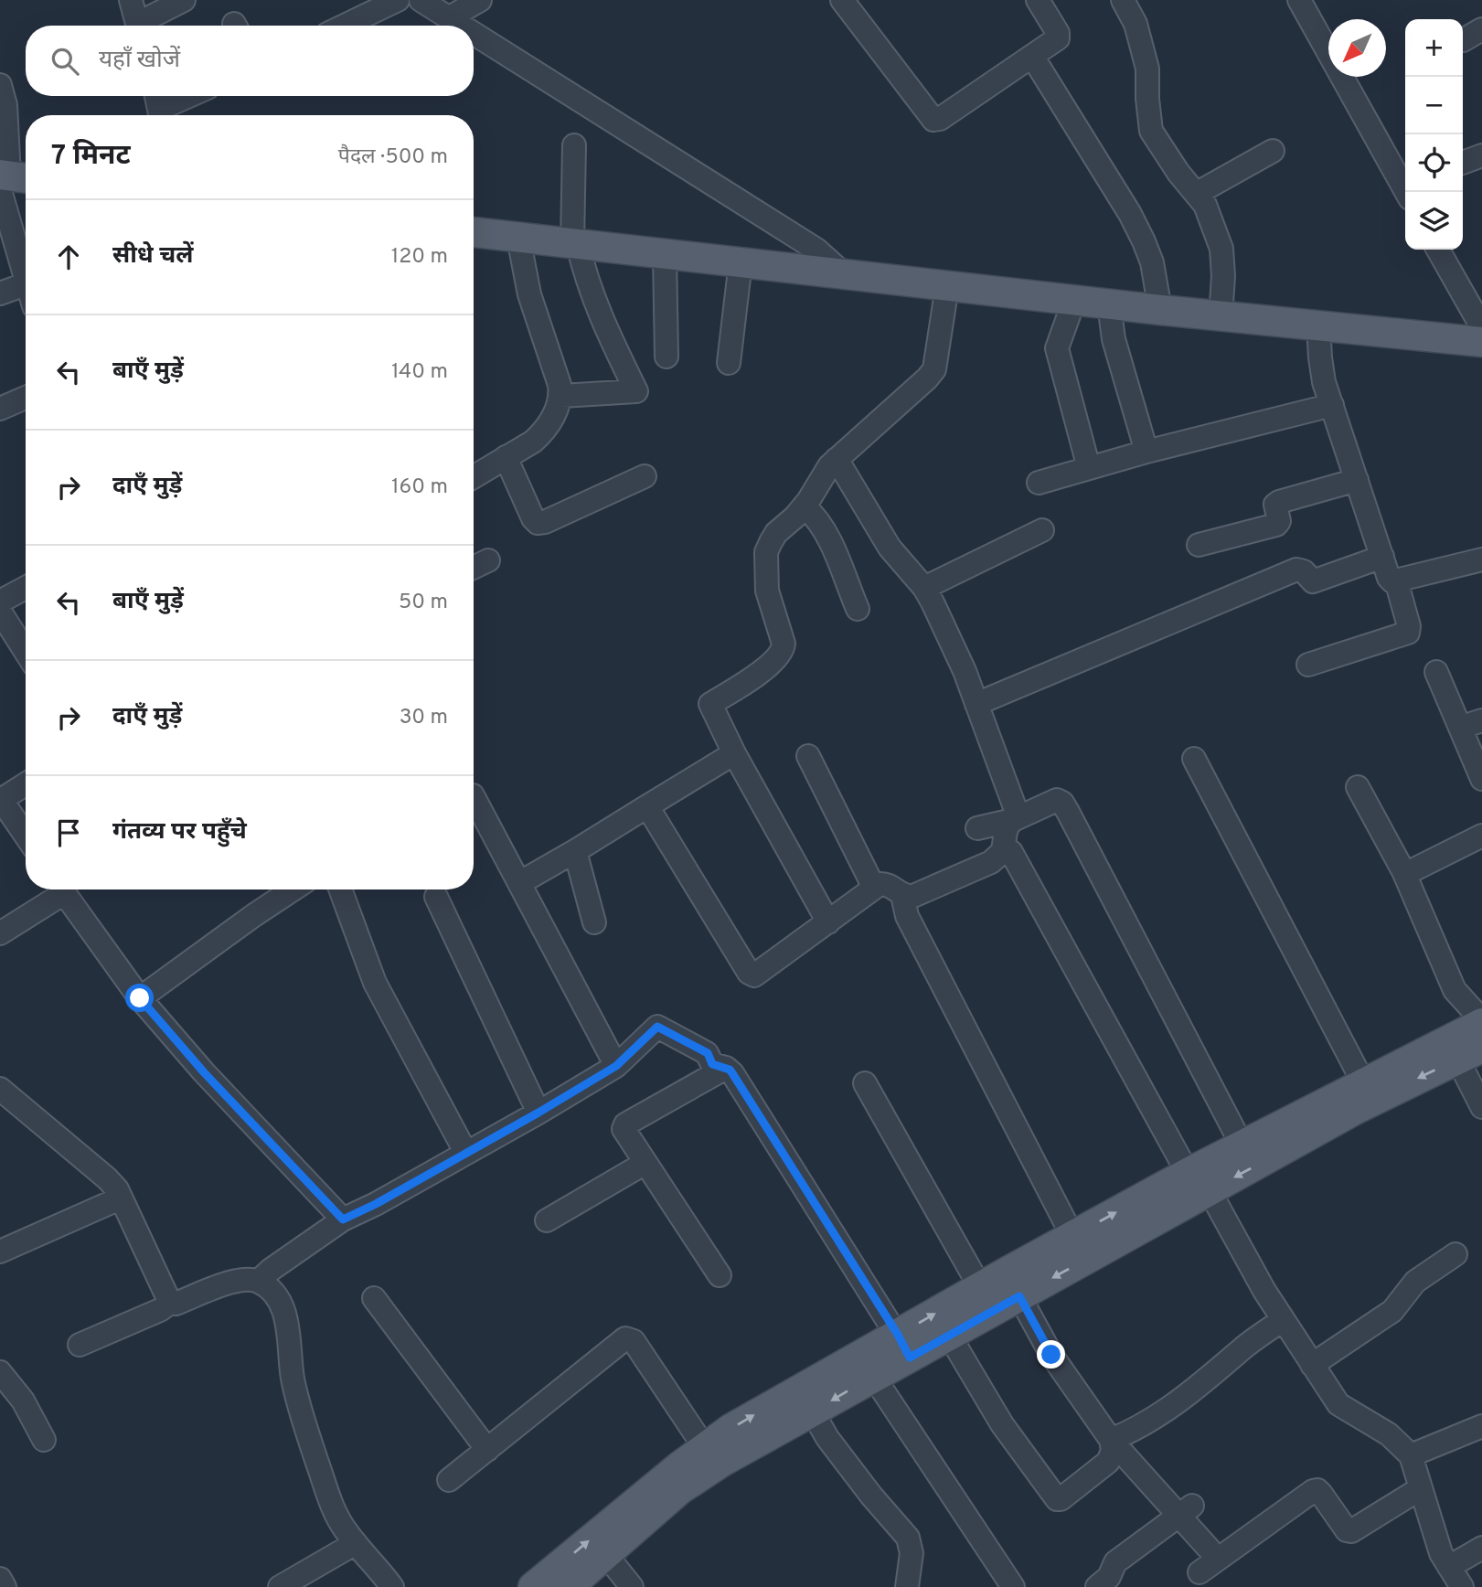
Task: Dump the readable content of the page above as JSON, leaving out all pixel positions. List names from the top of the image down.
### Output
{
  "north": "bottom left",
  "page": {
    "map_buttons": ["+", "−"],
    "search": "यहाँ खोजें",
    "heading": ["7 मिनट", "पैदल · 500 m"],
    "list": [
      ["सीधे चलें", "120 m"],
      ["बाएँ मुड़ें", "140 m"],
      ["दाएँ मुड़ें", "160 m"],
      ["बाएँ मुड़ें", "50 m"],
      ["दाएँ मुड़ें", "30 m"],
      "गंतव्य पर पहुँचे"
    ]
  }
}
